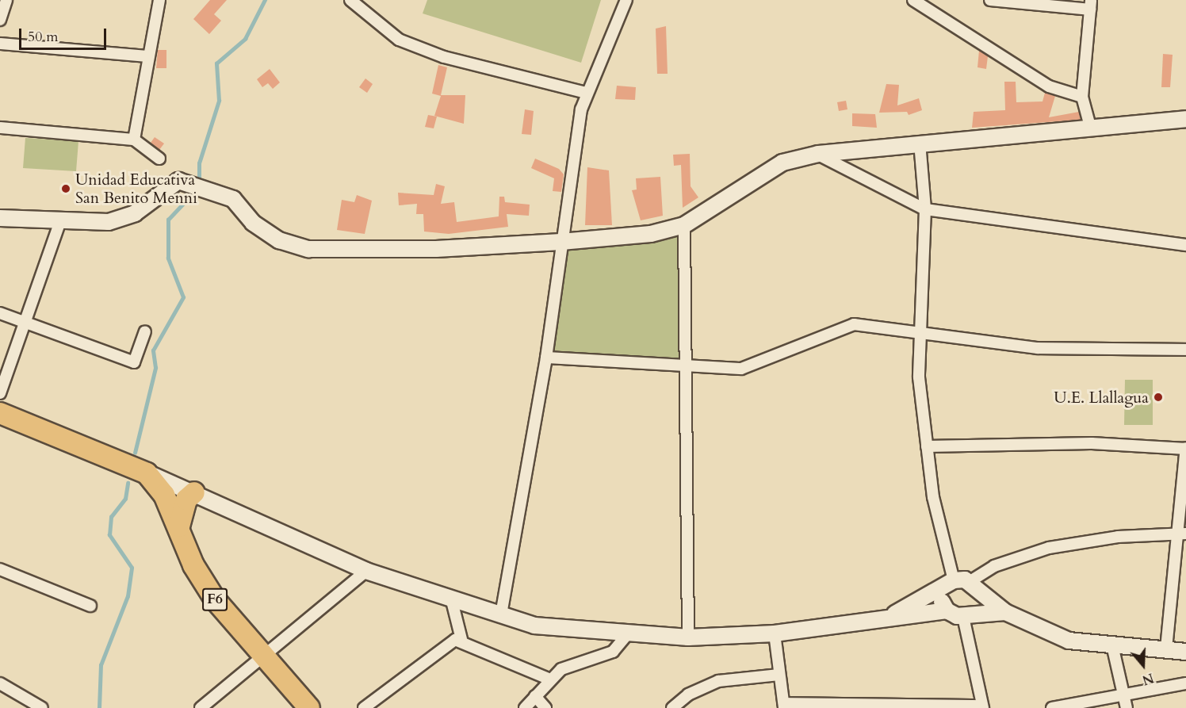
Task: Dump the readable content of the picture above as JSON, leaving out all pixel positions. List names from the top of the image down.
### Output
{
  "streets": {
    "highway": ["F6"]
  },
  "places": ["Unidad Educativa San Benito Menni", "U.E. Llallagua"],
  "scale_bar": "50 m",
  "north": "bottom"
}
